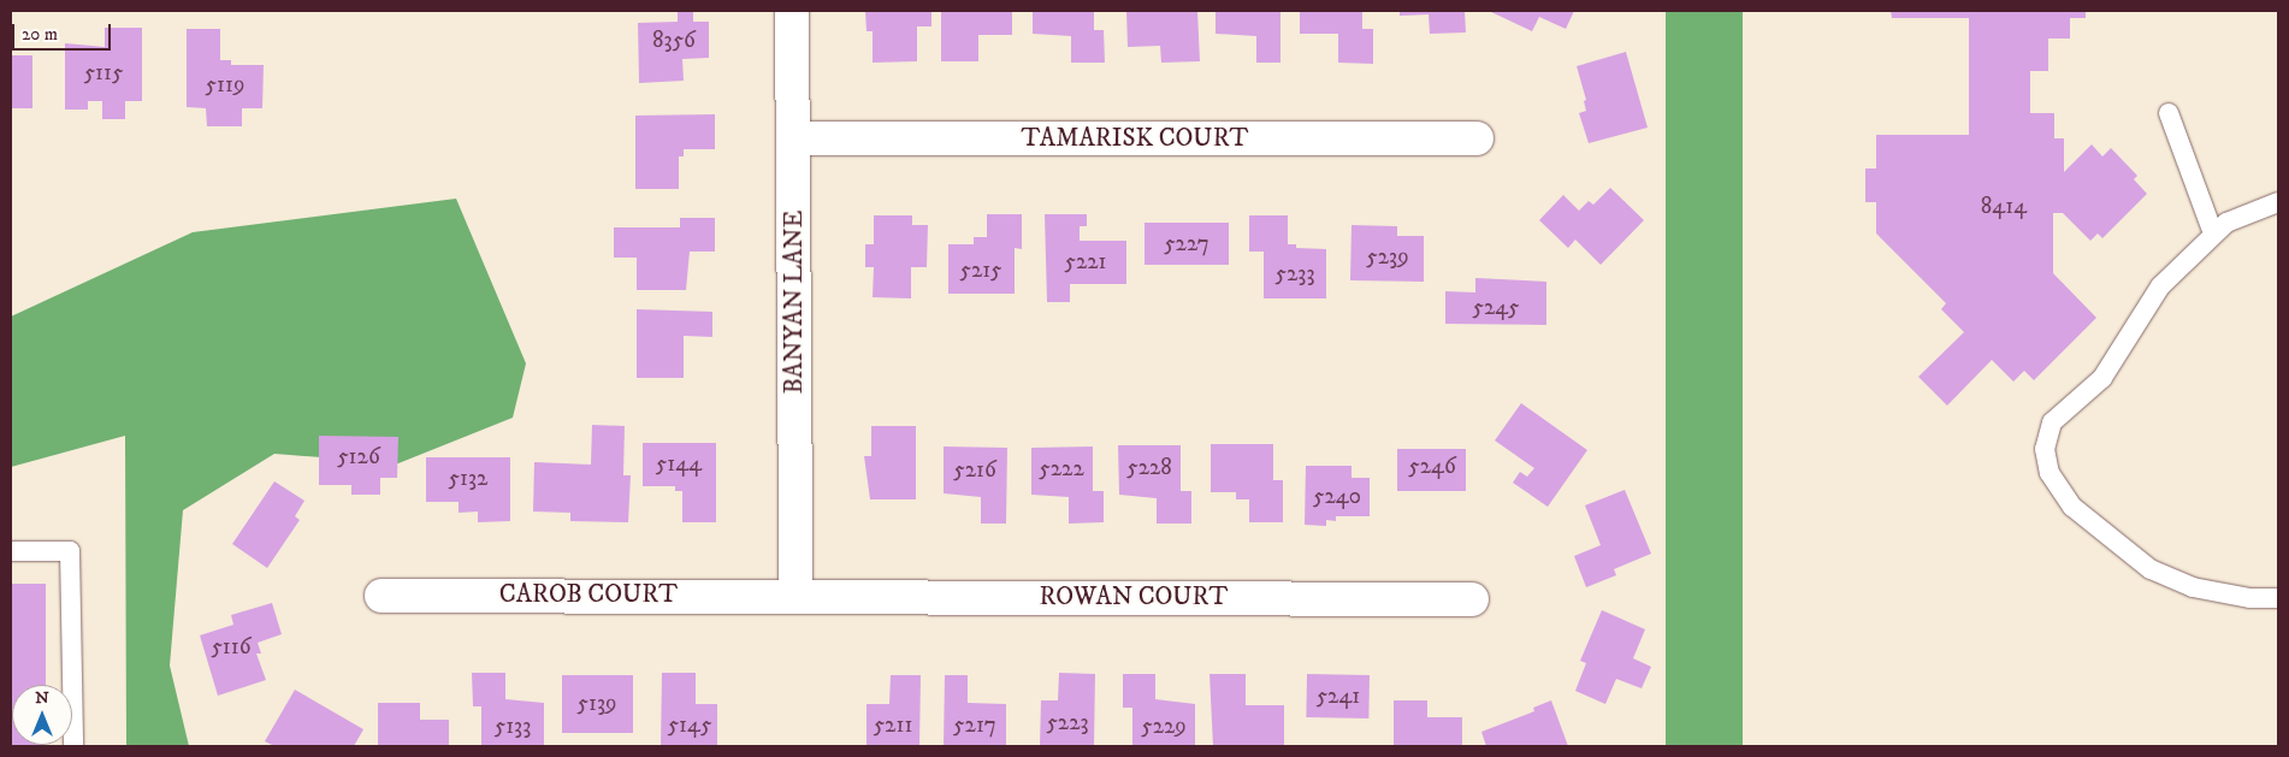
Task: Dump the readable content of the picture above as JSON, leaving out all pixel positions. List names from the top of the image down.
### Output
{
  "streets": {
    "street": [
      "TAMARISK COURT",
      "BANYAN LANE",
      "CAROB COURT",
      "ROWAN COURT"
    ]
  },
  "crossings": [
    ["TAMARISK COURT", "BANYAN LANE"],
    ["BANYAN LANE", "CAROB COURT"],
    ["BANYAN LANE", "ROWAN COURT"],
    ["CAROB COURT", "ROWAN COURT"]
  ],
  "house_numbers": [
    "8356",
    "5115",
    "5119",
    "8414",
    "5227",
    "5239",
    "5221",
    "5215",
    "5233",
    "5245",
    "5126",
    "5144",
    "5246",
    "5228",
    "5222",
    "5216",
    "5132",
    "5240",
    "5116",
    "5241",
    "5139",
    "5223",
    "5145",
    "5211",
    "5217",
    "5133",
    "5229"
  ],
  "scale_bar": "20 m",
  "north": "top"
}
